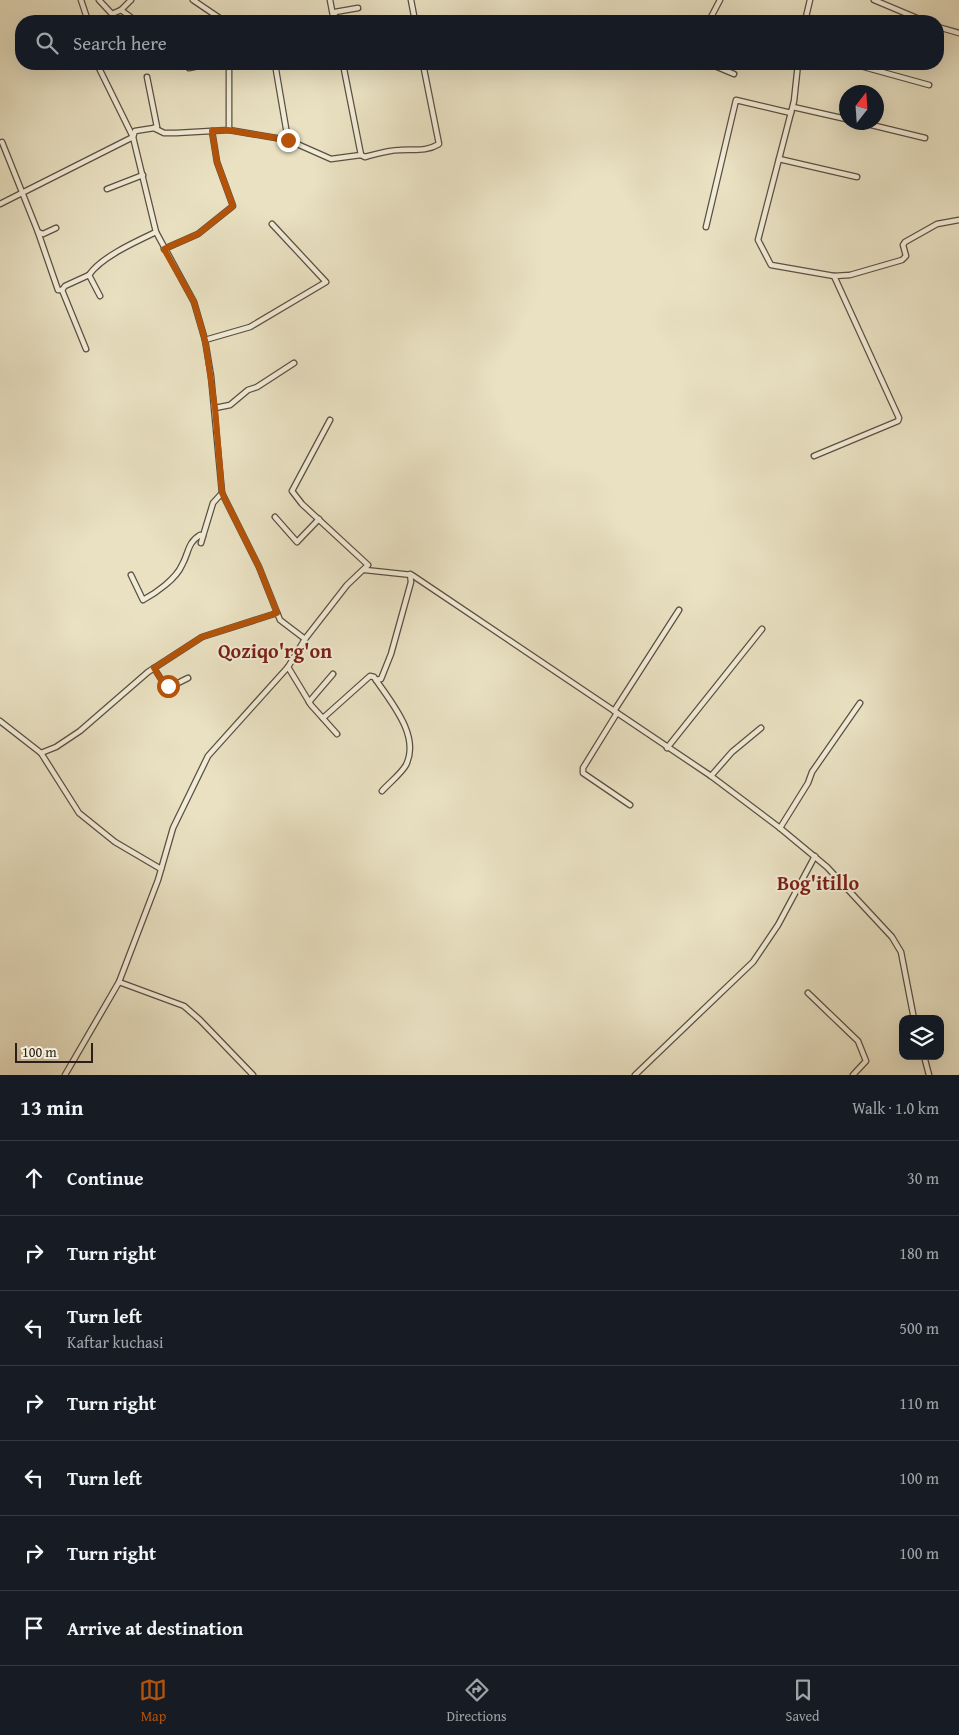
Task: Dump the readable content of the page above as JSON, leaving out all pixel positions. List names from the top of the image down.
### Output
{
  "districts": ["Qoziqo'rg'on", "Bog'itillo"],
  "scale_bar": "100 m",
  "north": "top",
  "page": {
    "search": "Search here",
    "scale": "100 m",
    "heading": ["13 min", "Walk · 1.0 km"],
    "list": [
      ["Continue", "30 m"],
      ["Turn right", "180 m"],
      ["Turn left", "Kaftar kuchasi", "500 m"],
      ["Turn right", "110 m"],
      ["Turn left", "100 m"],
      ["Turn right", "100 m"],
      "Arrive at destination"
    ],
    "nav": ["Map", "Directions", "Saved"]
  }
}
